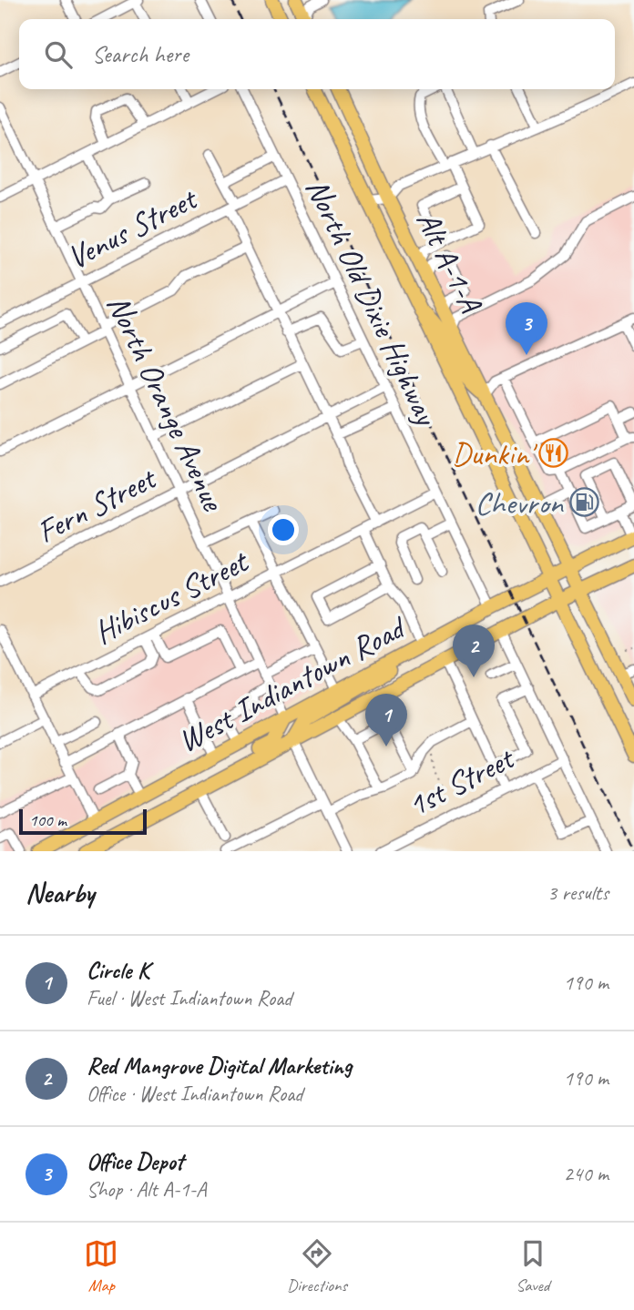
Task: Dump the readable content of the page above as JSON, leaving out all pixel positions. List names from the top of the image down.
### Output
{
  "streets": {
    "main road": ["Alt A-1-A", "West Indiantown Road"],
    "street": [
      "Venus Street",
      "North Old Dixie Highway",
      "North Orange Avenue",
      "Fern Street",
      "Hibiscus Street",
      "1st Street"
    ]
  },
  "crossings": [
    ["Venus Street", "North Old Dixie Highway"],
    ["Venus Street", "North Orange Avenue"],
    ["Alt A-1-A", "West Indiantown Road"],
    ["North Old Dixie Highway", "Fern Street"],
    ["North Old Dixie Highway", "Hibiscus Street"],
    ["North Old Dixie Highway", "West Indiantown Road"],
    ["North Orange Avenue", "Fern Street"],
    ["North Orange Avenue", "Hibiscus Street"],
    ["North Orange Avenue", "West Indiantown Road"]
  ],
  "places": {
    "restaurant": ["Dunkin'"],
    "fuel station": ["Chevron"]
  },
  "scale_bar": "100 m",
  "page": {
    "search": "Search here",
    "pins": ["3", "2", "1"],
    "scale": "100 m",
    "heading": ["Nearby", "3 results"],
    "list": [
      {
        "mark": "1",
        "name": "Circle K",
        "note": "Fuel · West Indiantown Road",
        "value": "190 m"
      },
      {
        "mark": "2",
        "name": "Red Mangrove Digital Marketing",
        "note": "Office · West Indiantown Road",
        "value": "190 m"
      },
      {
        "mark": "3",
        "name": "Office Depot",
        "note": "Shop · Alt A-1-A",
        "value": "240 m"
      }
    ],
    "nav": ["Map", "Directions", "Saved"]
  }
}
